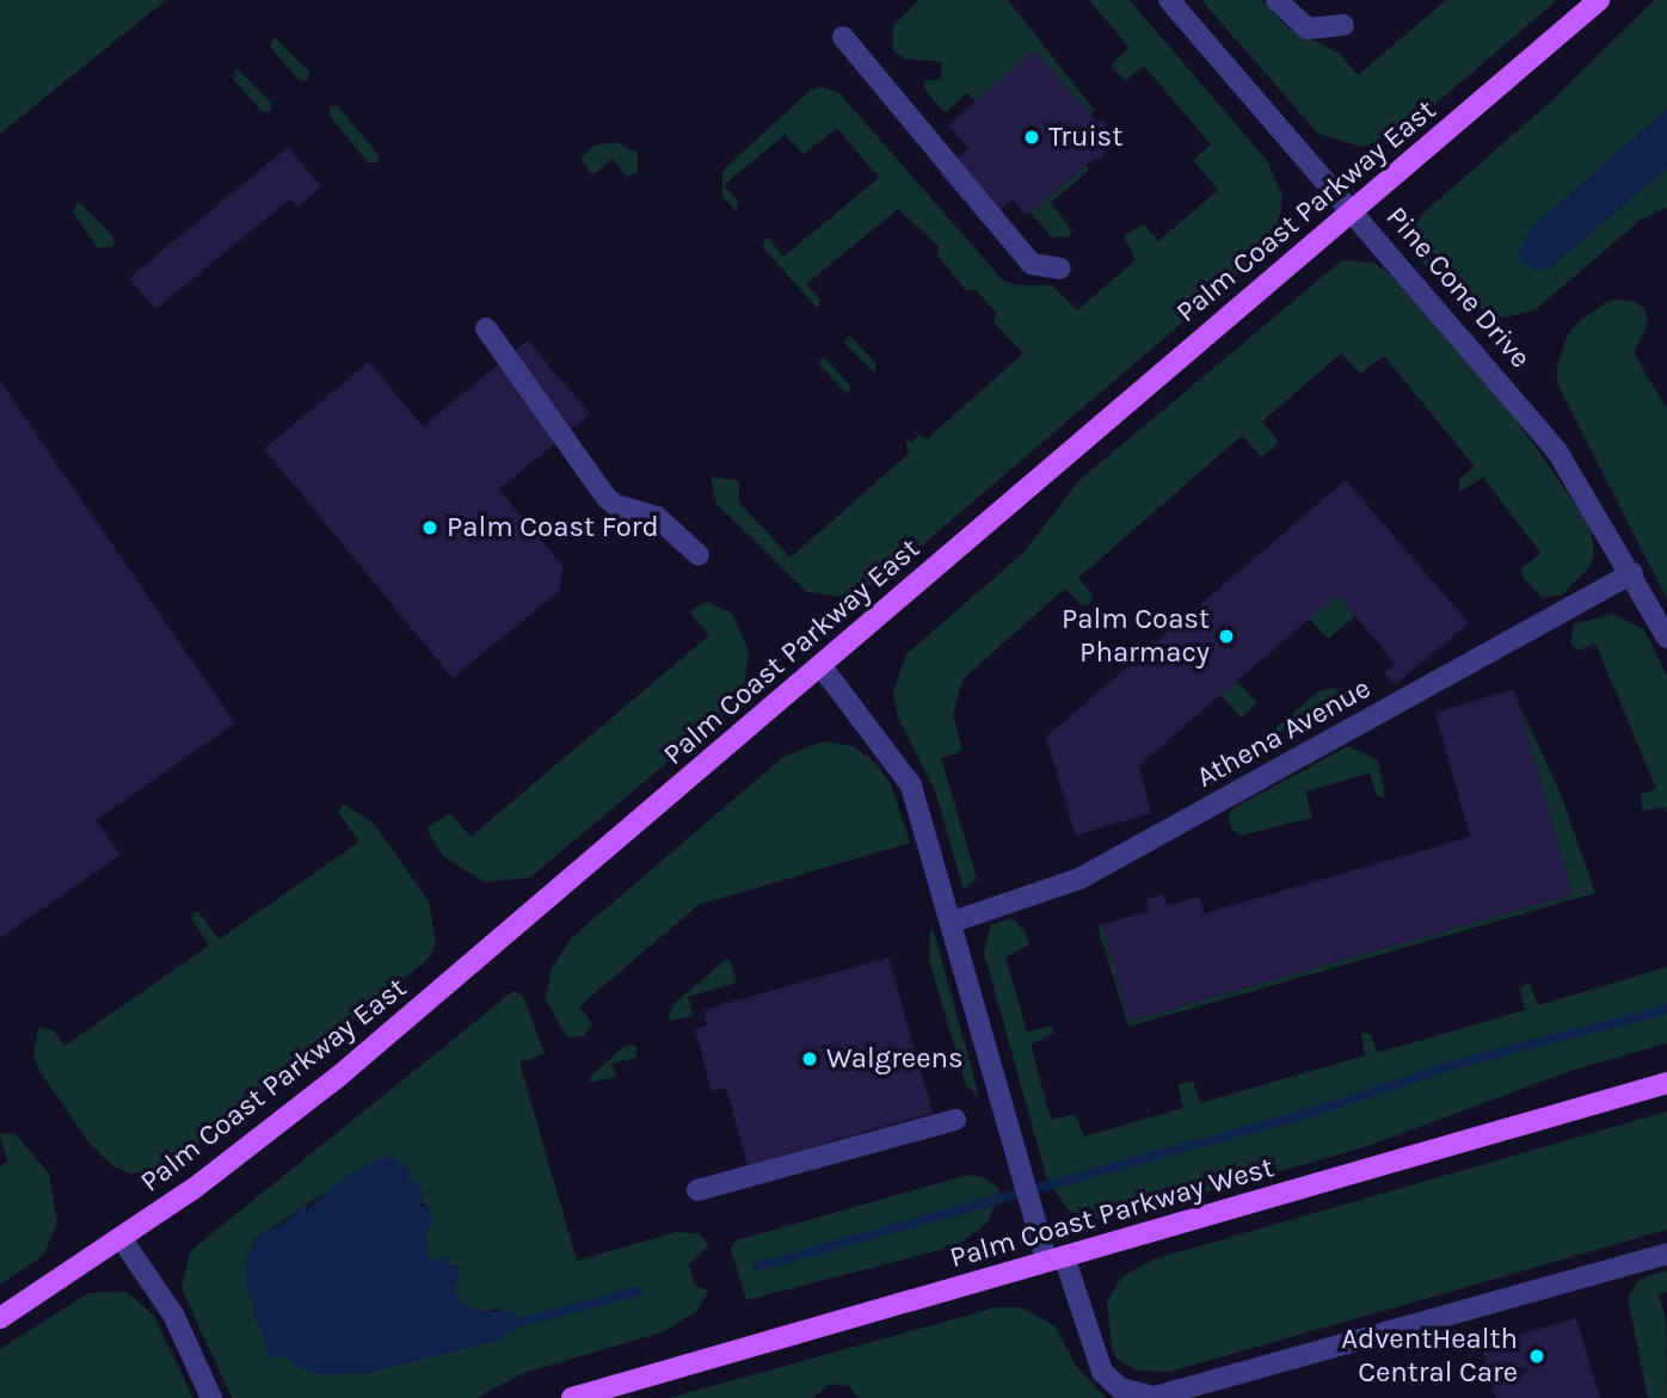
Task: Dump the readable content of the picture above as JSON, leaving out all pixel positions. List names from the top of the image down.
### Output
{
  "streets": {
    "main road": ["Palm Coast Parkway East", "Palm Coast Parkway West"],
    "street": ["Pine Cone Drive", "Athena Avenue"]
  },
  "crossings": [
    ["Palm Coast Parkway East", "Pine Cone Drive"],
    ["Pine Cone Drive", "Athena Avenue"]
  ],
  "places": [
    "Truist",
    "Palm Coast Ford",
    "Palm Coast Pharmacy",
    "Walgreens",
    "AdventHealth Central Care"
  ]
}
